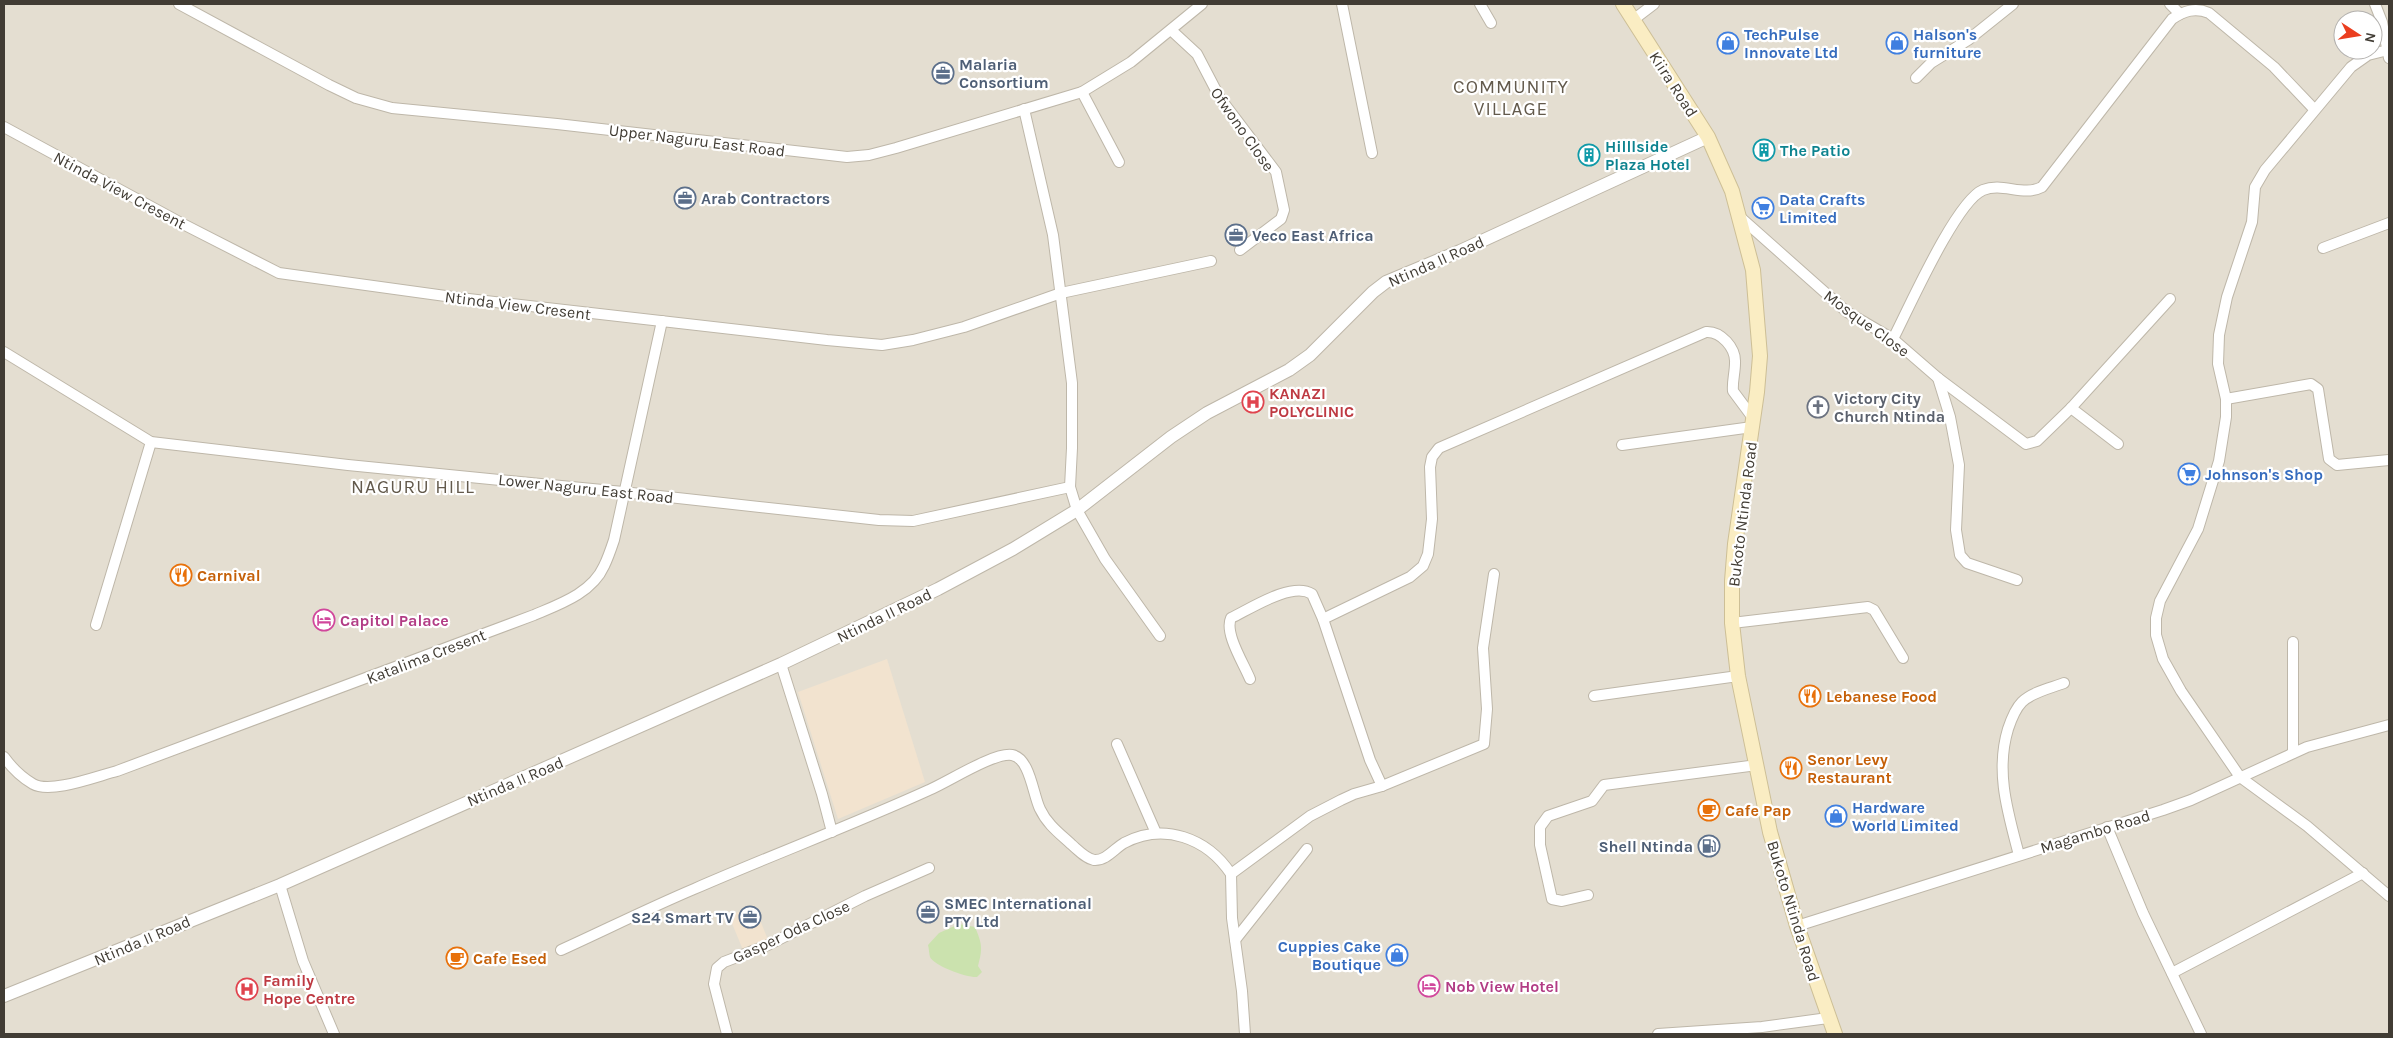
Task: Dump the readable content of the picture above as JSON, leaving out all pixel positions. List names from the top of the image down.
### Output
{
  "streets": {
    "main road": ["Kiira Road", "Bukoto Ntinda Road"],
    "street": [
      "Ofwono Close",
      "Upper Naguru East Road",
      "Ntinda View Cresent",
      "Ntinda II Road",
      "Mosque Close",
      "Lower Naguru East Road",
      "Katalima Cresent",
      "Magambo Road",
      "Gasper Oda Close"
    ]
  },
  "crossings": [
    ["Kiira Road", "Ntinda II Road"],
    ["Kiira Road", "Bukoto Ntinda Road"],
    ["Ofwono Close", "Upper Naguru East Road"],
    ["Ntinda View Cresent", "Katalima Cresent"],
    ["Mosque Close", "Bukoto Ntinda Road"],
    ["Lower Naguru East Road", "Katalima Cresent"],
    ["Bukoto Ntinda Road", "Magambo Road"]
  ],
  "districts": ["COMMUNITY VILLAGE", "NAGURU HILL"],
  "places": {
    "shop": [
      "TechPulse Innovate Ltd",
      "Halson's furniture",
      "Hardware World Limited",
      "Cuppies Cake Boutique"
    ],
    "office": [
      "Malaria Consortium",
      "Arab Contractors",
      "Veco East Africa",
      "SMEC International PTY Ltd",
      "S24 Smart TV"
    ],
    "building": ["The Patio", "Hilllside Plaza Hotel"],
    "supermarket": ["Data Crafts Limited", "Johnson's Shop"],
    "hospital": ["KANAZI POLYCLINIC", "Family Hope Centre"],
    "church": ["Victory City Church Ntinda"],
    "restaurant": ["Carnival", "Lebanese Food", "Senor Levy Restaurant"],
    "hotel": ["Capitol Palace", "Nob View Hotel"],
    "cafe": ["Cafe Pap", "Cafe Esed"],
    "fuel station": ["Shell Ntinda"]
  },
  "north": "right"
}
